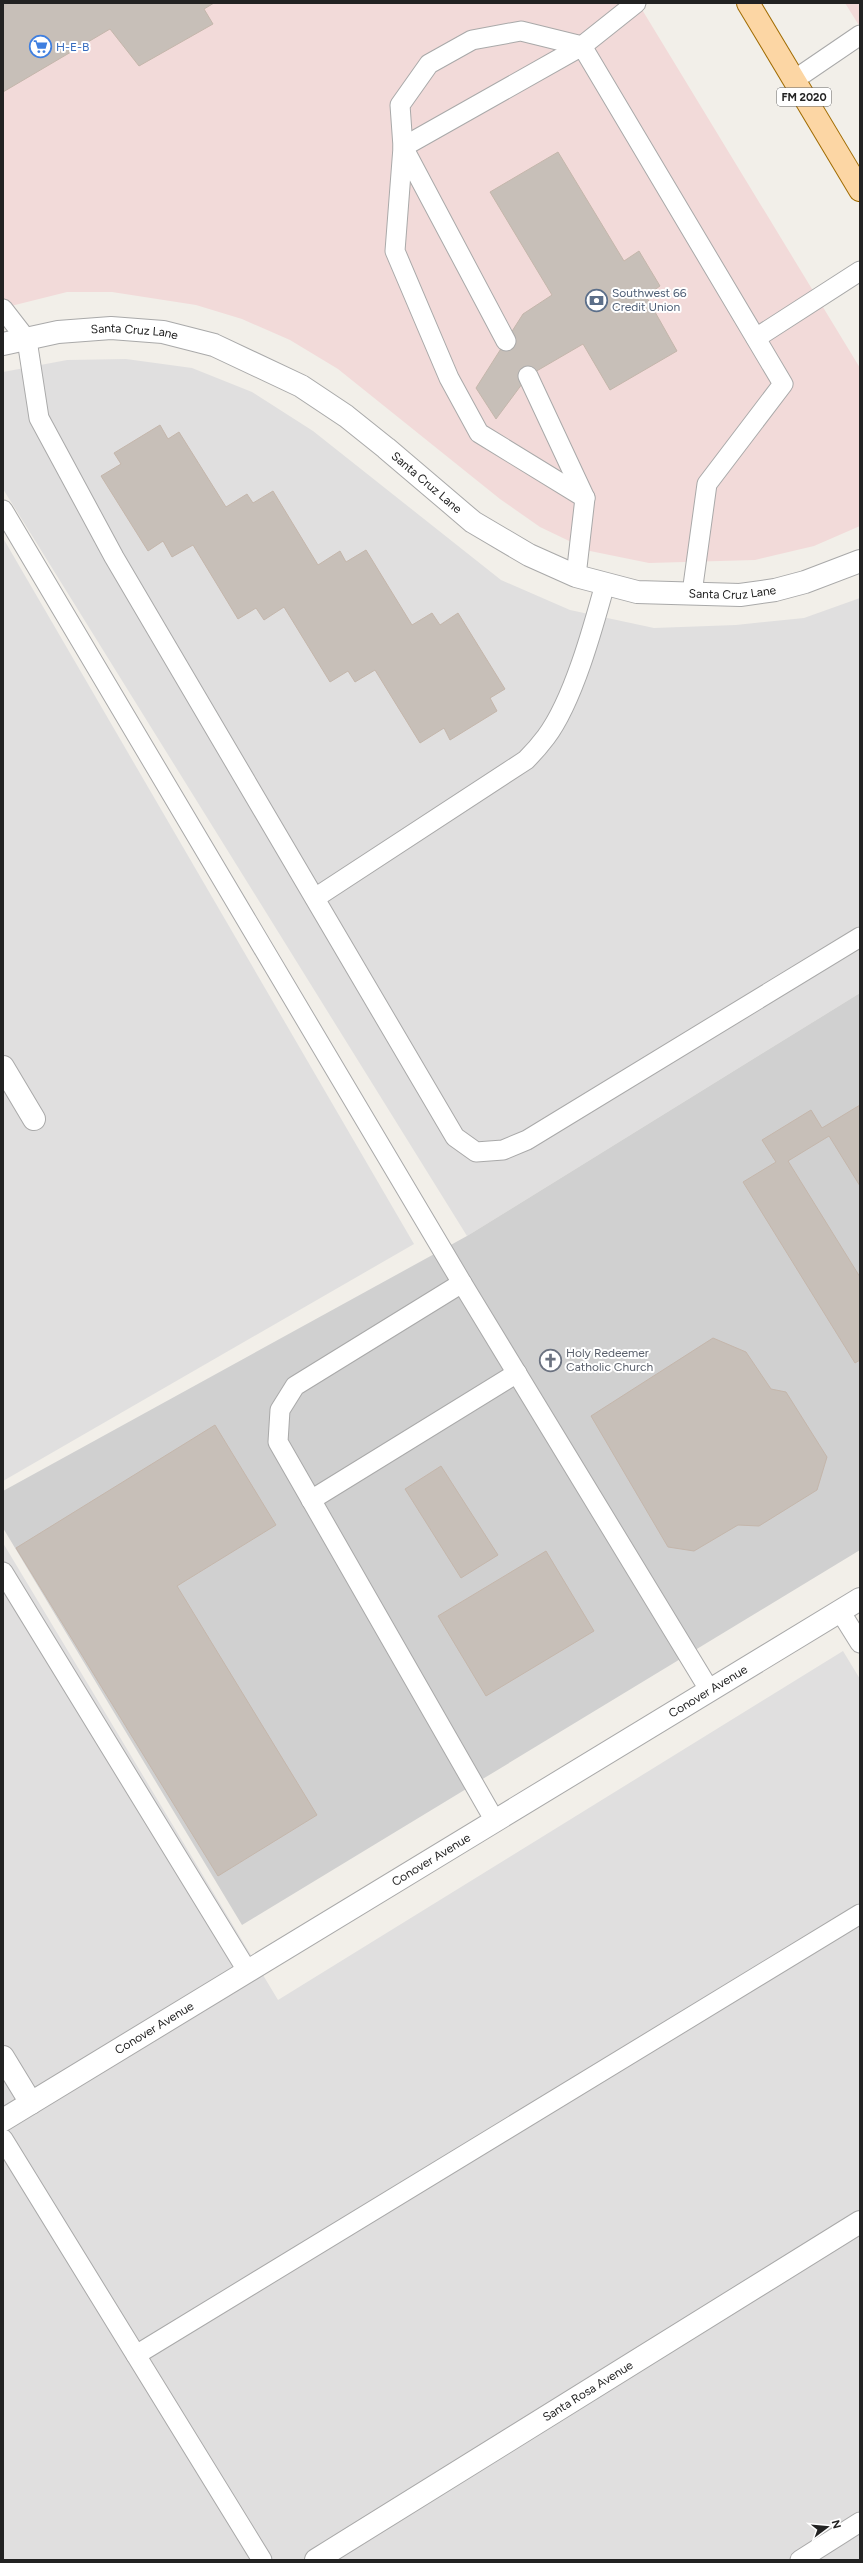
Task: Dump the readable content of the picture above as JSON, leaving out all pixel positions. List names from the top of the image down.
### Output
{
  "streets": {
    "main road": ["FM 2020"],
    "street": ["Santa Cruz Lane", "Conover Avenue", "Santa Rosa Avenue"]
  },
  "places": {
    "supermarket": ["H-E-B"],
    "bank": ["Southwest 66 Credit Union"],
    "church": ["Holy Redeemer Catholic Church"]
  },
  "north": "right"
}
